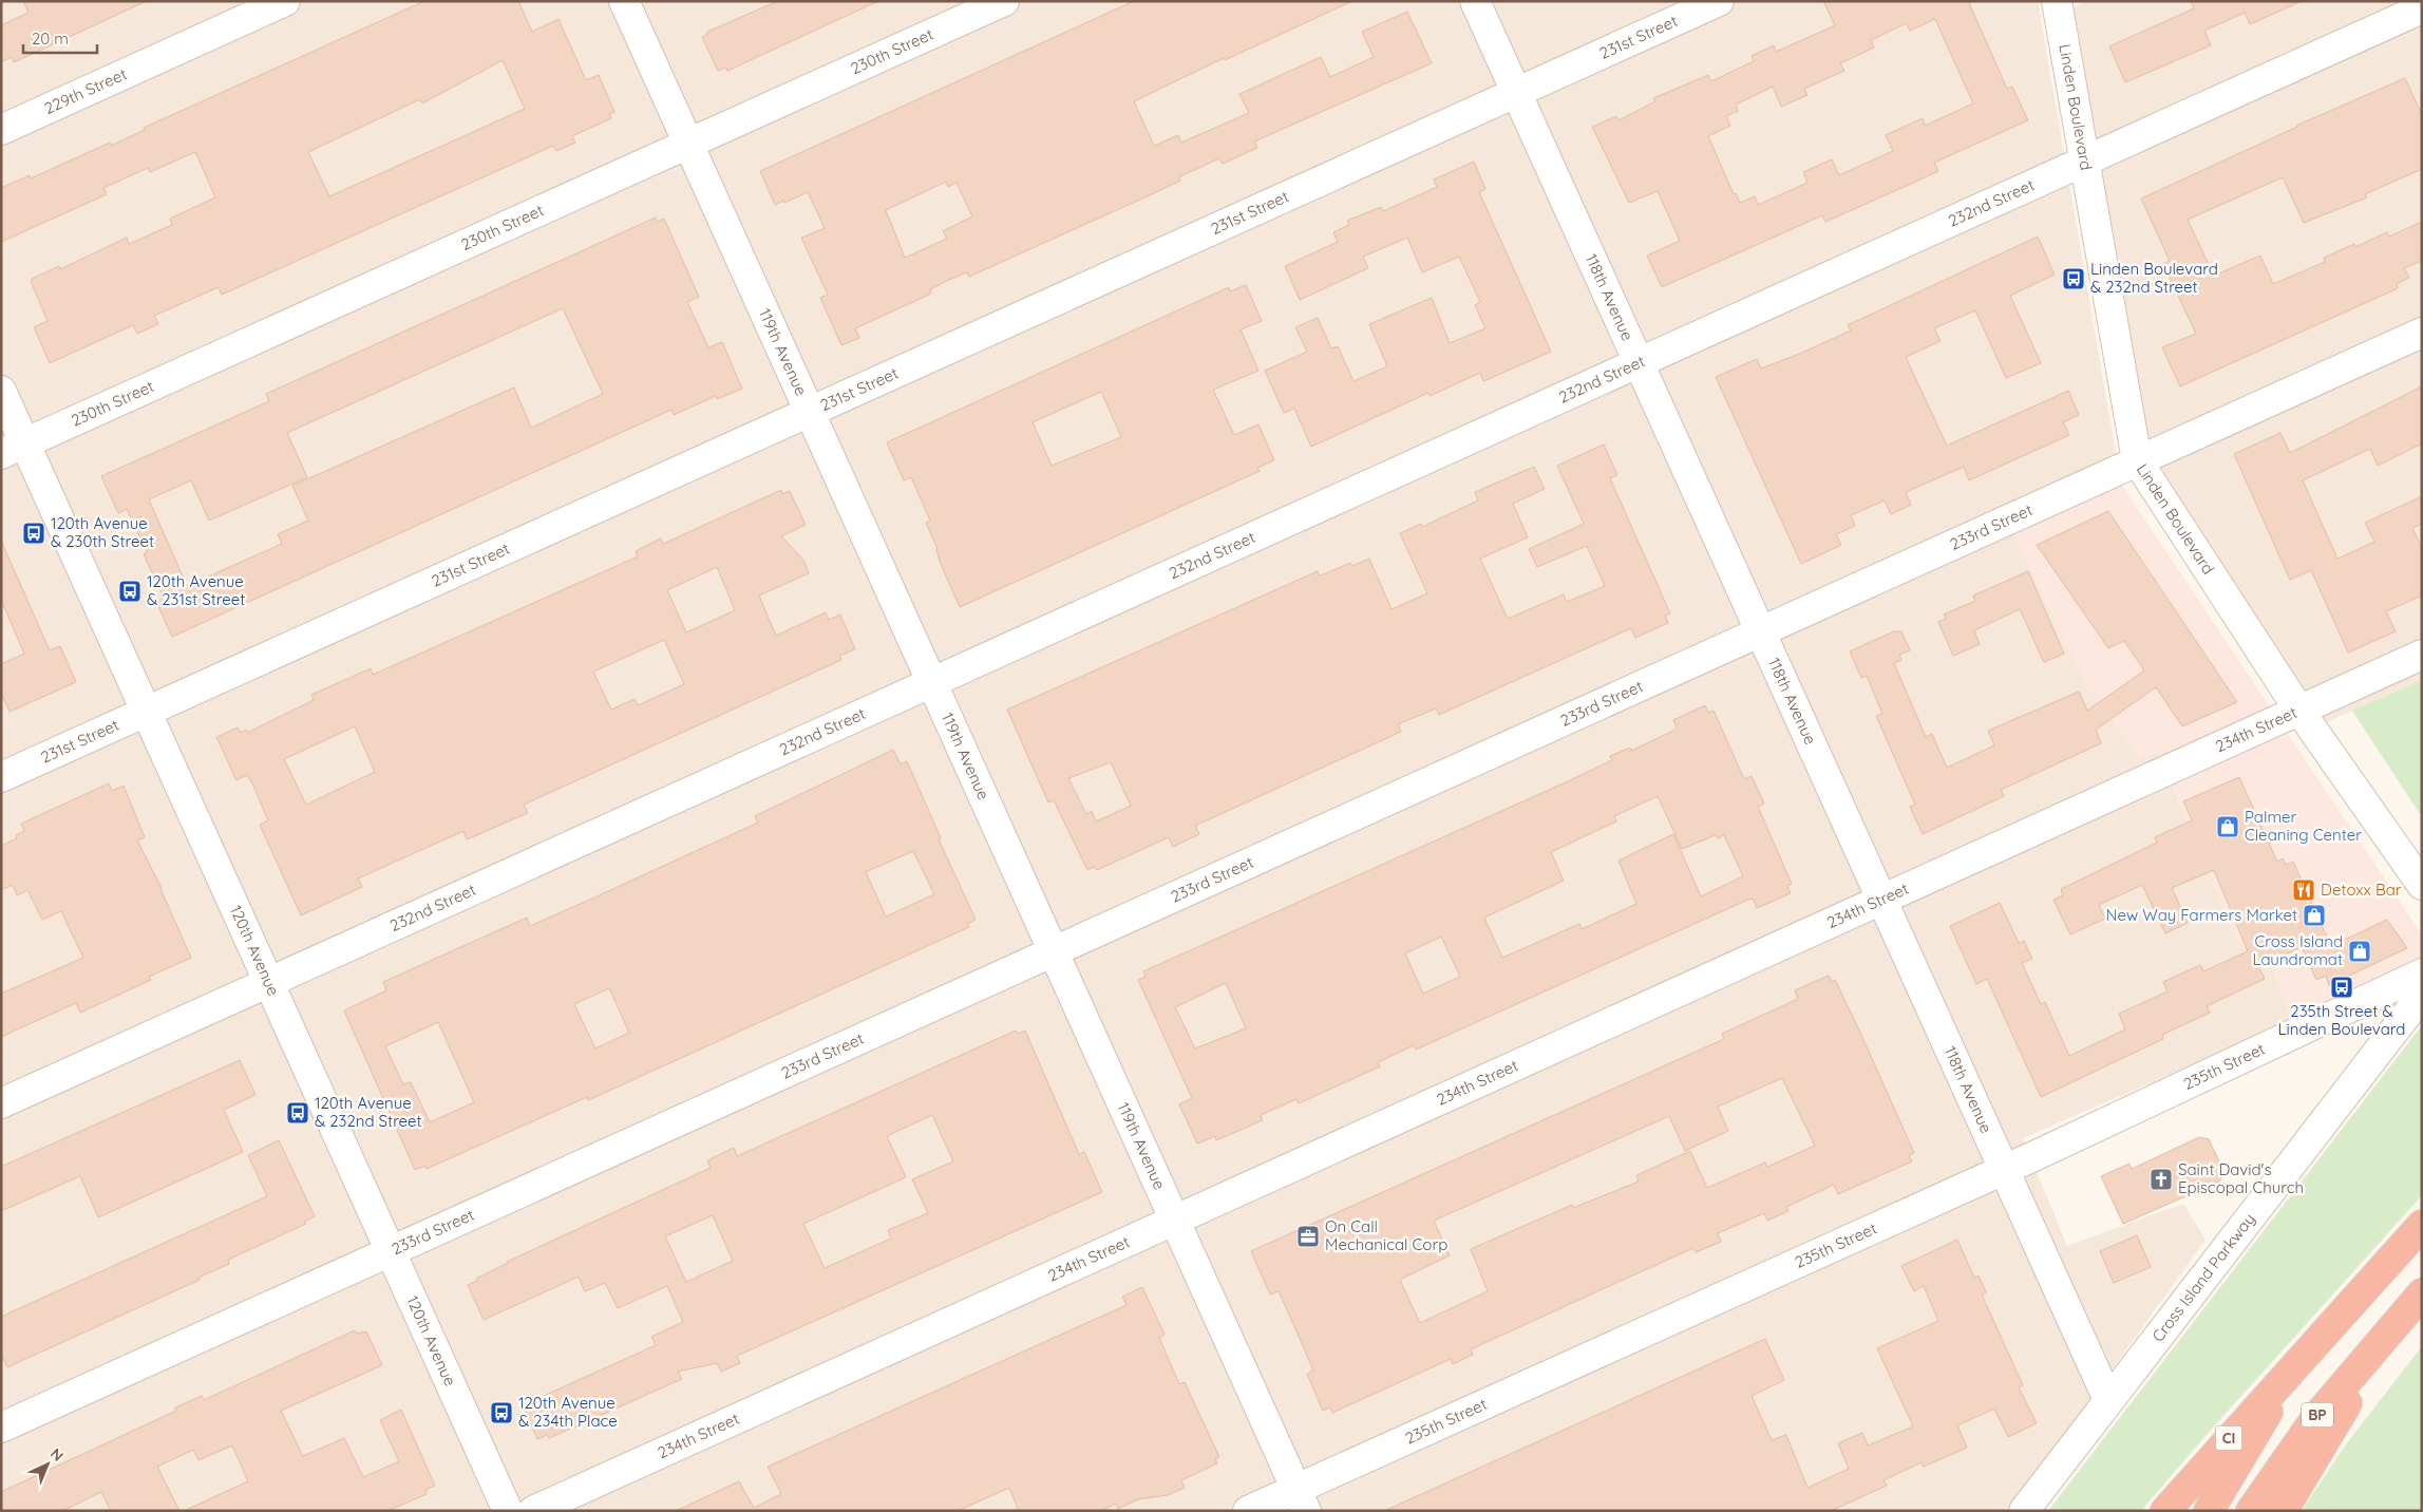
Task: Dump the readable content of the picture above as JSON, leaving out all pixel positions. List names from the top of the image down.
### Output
{
  "streets": {
    "highway": ["BP", "CI"],
    "street": [
      "231st Street",
      "230th Street",
      "229th Street",
      "Linden Boulevard",
      "232nd Street",
      "118th Avenue",
      "119th Avenue",
      "233rd Street",
      "234th Street",
      "120th Avenue",
      "235th Street",
      "Cross Island Parkway"
    ]
  },
  "crossings": [
    ["231st Street", "118th Avenue"],
    ["231st Street", "119th Avenue"],
    ["231st Street", "120th Avenue"],
    ["230th Street", "119th Avenue"],
    ["230th Street", "120th Avenue"],
    ["Linden Boulevard", "232nd Street"],
    ["Linden Boulevard", "233rd Street"],
    ["Linden Boulevard", "234th Street"],
    ["232nd Street", "118th Avenue"],
    ["232nd Street", "119th Avenue"],
    ["232nd Street", "120th Avenue"],
    ["118th Avenue", "233rd Street"],
    ["118th Avenue", "234th Street"],
    ["118th Avenue", "235th Street"],
    ["118th Avenue", "Cross Island Parkway"],
    ["119th Avenue", "233rd Street"],
    ["119th Avenue", "234th Street"],
    ["119th Avenue", "235th Street"],
    ["233rd Street", "120th Avenue"]
  ],
  "places": {
    "bus stop": [
      "Linden Boulevard & 232nd Street",
      "120th Avenue & 230th Street",
      "120th Avenue & 231st Street",
      "235th Street & Linden Boulevard",
      "120th Avenue & 232nd Street",
      "120th Avenue & 234th Place"
    ],
    "shop": ["Palmer Cleaning Center", "New Way Farmers Market", "Cross Island Laundromat"],
    "restaurant": ["Detoxx Bar"],
    "church": ["Saint David's Episcopal Church"],
    "office": ["On Call Mechanical Corp"]
  },
  "scale_bar": "20 m",
  "north": "top right"
}
